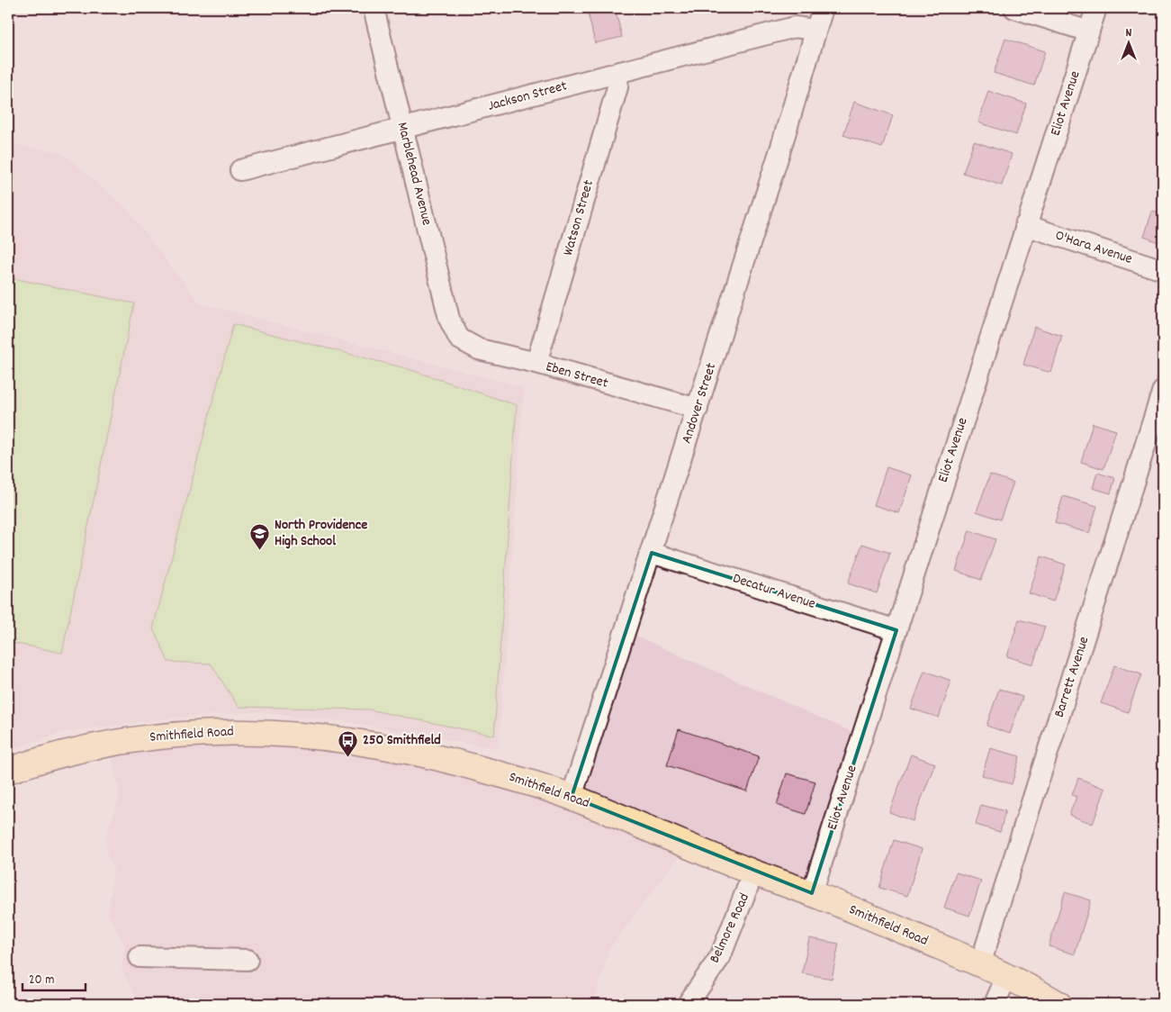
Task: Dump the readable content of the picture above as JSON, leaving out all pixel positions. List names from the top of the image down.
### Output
{
  "streets": {
    "main road": ["Smithfield Road"],
    "street": [
      "Jackson Street",
      "Eliot Avenue",
      "Marblehead Avenue",
      "Watson Street",
      "O'Hara Avenue",
      "Eben Street",
      "Andover Street",
      "Decatur Avenue",
      "Barrett Avenue",
      "Belmore Road"
    ]
  },
  "crossings": [
    ["Jackson Street", "Marblehead Avenue"],
    ["Jackson Street", "Watson Street"],
    ["Jackson Street", "Andover Street"],
    ["Eliot Avenue", "O'Hara Avenue"],
    ["Eliot Avenue", "Decatur Avenue"],
    ["Eliot Avenue", "Smithfield Road"],
    ["Marblehead Avenue", "Eben Street"],
    ["Watson Street", "Eben Street"],
    ["Eben Street", "Andover Street"],
    ["Andover Street", "Decatur Avenue"],
    ["Andover Street", "Smithfield Road"],
    ["Barrett Avenue", "Smithfield Road"],
    ["Smithfield Road", "Belmore Road"]
  ],
  "places": {
    "school or university": ["North Providence High School"],
    "bus stop": ["250 Smithfield"]
  },
  "scale_bar": "20 m",
  "north": "top"
}
